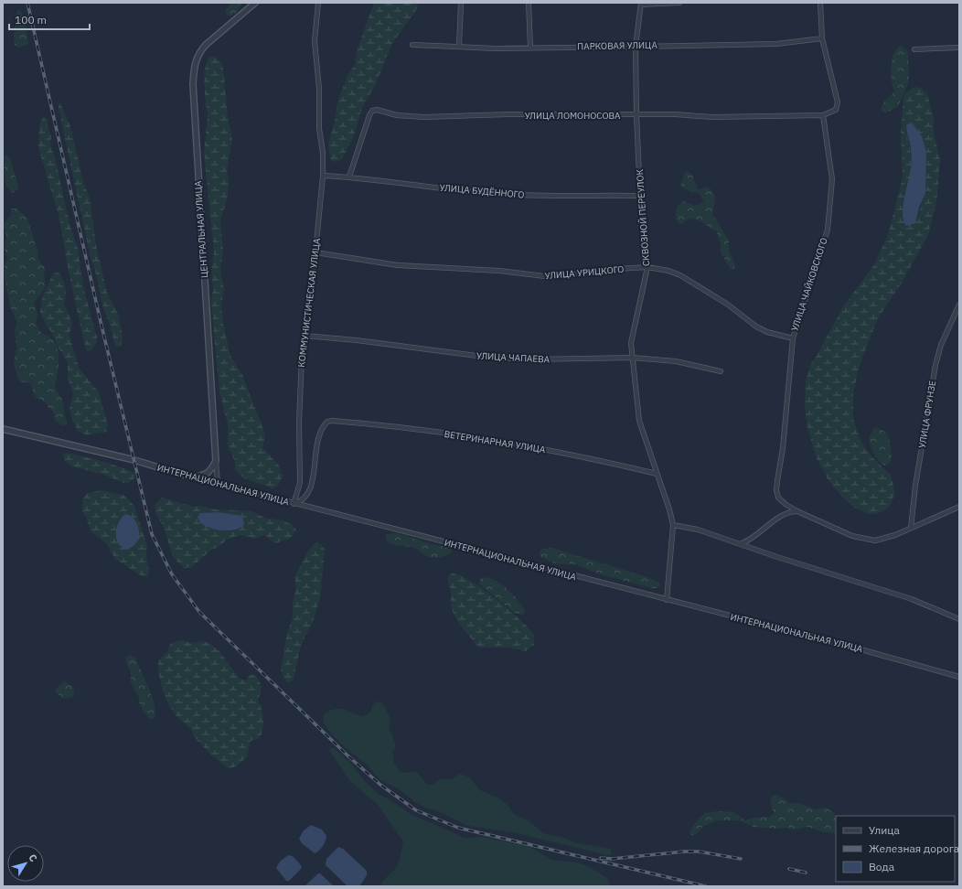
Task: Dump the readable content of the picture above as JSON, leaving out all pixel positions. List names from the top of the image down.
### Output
{
  "streets": {
    "street": [
      "ПАРКОВАЯ УЛИЦА",
      "УЛИЦА ЛОМОНОСОВА",
      "УЛИЦА БУДЁННОГО",
      "СКВОЗНОЙ ПЕРЕУЛОК",
      "ЦЕНТРАЛЬНАЯ УЛИЦА",
      "УЛИЦА УРИЦКОГО",
      "УЛИЦА ЧАЙКОВСКОГО",
      "КОММУНИСТИЧЕСКАЯ УЛИЦА",
      "УЛИЦА ЧАПАЕВА",
      "УЛИЦА ФРУНЗЕ",
      "ВЕТЕРИНАРНАЯ УЛИЦА",
      "ИНТЕРНАЦИОНАЛЬНАЯ УЛИЦА"
    ]
  },
  "crossings": [
    ["ПАРКОВАЯ УЛИЦА", "СКВОЗНОЙ ПЕРЕУЛОК"],
    ["УЛИЦА ЛОМОНОСОВА", "УЛИЦА БУДЁННОГО"],
    ["УЛИЦА ЛОМОНОСОВА", "СКВОЗНОЙ ПЕРЕУЛОК"],
    ["УЛИЦА ЛОМОНОСОВА", "УЛИЦА ЧАЙКОВСКОГО"],
    ["УЛИЦА БУДЁННОГО", "СКВОЗНОЙ ПЕРЕУЛОК"],
    ["УЛИЦА БУДЁННОГО", "КОММУНИСТИЧЕСКАЯ УЛИЦА"],
    ["СКВОЗНОЙ ПЕРЕУЛОК", "УЛИЦА УРИЦКОГО"],
    ["СКВОЗНОЙ ПЕРЕУЛОК", "УЛИЦА ЧАПАЕВА"],
    ["СКВОЗНОЙ ПЕРЕУЛОК", "ВЕТЕРИНАРНАЯ УЛИЦА"],
    ["СКВОЗНОЙ ПЕРЕУЛОК", "ИНТЕРНАЦИОНАЛЬНАЯ УЛИЦА"],
    ["ЦЕНТРАЛЬНАЯ УЛИЦА", "ИНТЕРНАЦИОНАЛЬНАЯ УЛИЦА"],
    ["УЛИЦА УРИЦКОГО", "УЛИЦА ЧАЙКОВСКОГО"],
    ["УЛИЦА УРИЦКОГО", "КОММУНИСТИЧЕСКАЯ УЛИЦА"],
    ["КОММУНИСТИЧЕСКАЯ УЛИЦА", "УЛИЦА ЧАПАЕВА"],
    ["КОММУНИСТИЧЕСКАЯ УЛИЦА", "ВЕТЕРИНАРНАЯ УЛИЦА"],
    ["КОММУНИСТИЧЕСКАЯ УЛИЦА", "ИНТЕРНАЦИОНАЛЬНАЯ УЛИЦА"],
    ["ВЕТЕРИНАРНАЯ УЛИЦА", "ИНТЕРНАЦИОНАЛЬНАЯ УЛИЦА"]
  ],
  "legend": ["Улица", "Железная дорога", "Вода"],
  "scale_bar": "100 m",
  "north": "top right"
}
